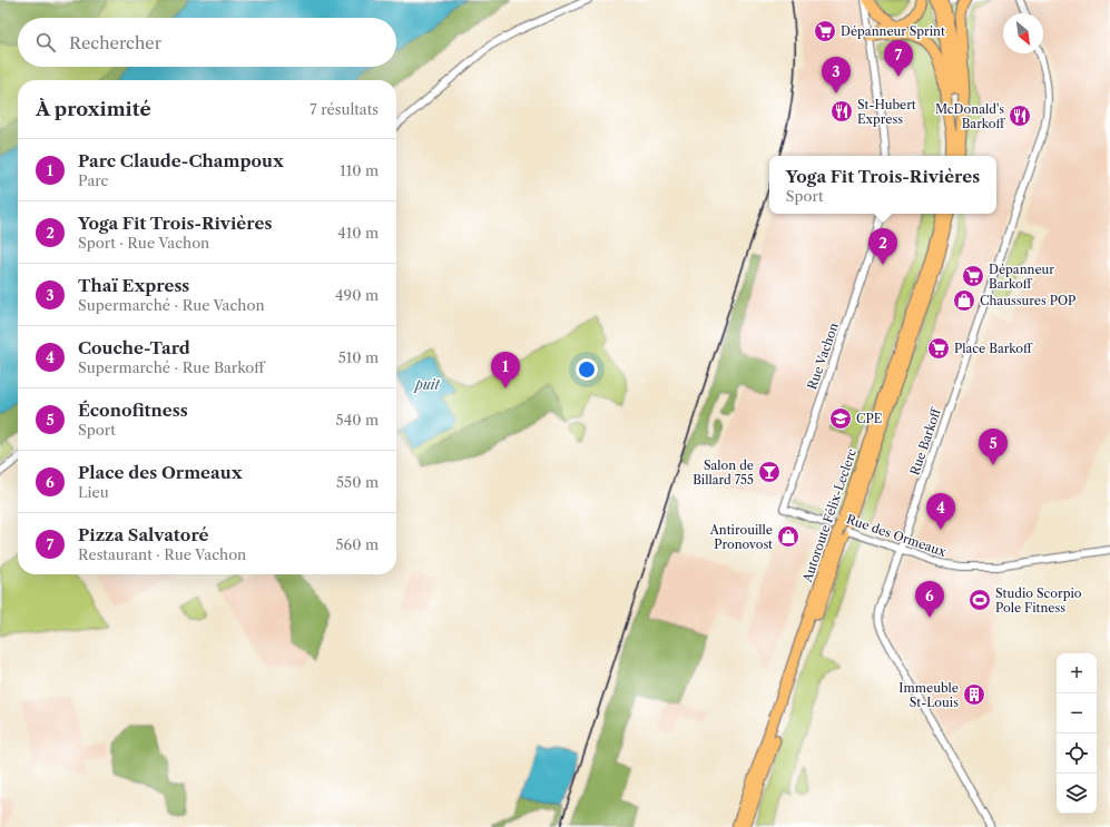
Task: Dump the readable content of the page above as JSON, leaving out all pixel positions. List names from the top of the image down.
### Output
{
  "streets": {
    "highway": ["Autoroute Félix-Leclerc"],
    "street": ["Rue Vachon", "Rue Barkoff", "Rue des Ormeaux"]
  },
  "crossings": [
    ["Rue Vachon", "Rue des Ormeaux"],
    ["Rue Barkoff", "Rue des Ormeaux"]
  ],
  "water": ["puit"],
  "places": {
    "supermarket": ["Dépanneur Sprint", "Dépanneur Barkoff", "Place Barkoff"],
    "restaurant": ["St-Hubert Express", "McDonald's Barkoff"],
    "shop": ["Chaussures POP", "Antirouille Pronovost"],
    "school or university": ["CPE"],
    "bar": ["Salon de Billard 755"],
    "sports": ["Studio Scorpio Pole Fitness"],
    "building": ["Immeuble St-Louis"]
  },
  "north": "bottom right",
  "page": {
    "search": "Rechercher",
    "pins": [
      "7",
      "3",
      "2",
      "1",
      "5",
      "4",
      "6"
    ],
    "heading": ["À proximité", "7 résultats"],
    "list": [
      {
        "mark": "1",
        "name": "Parc Claude-Champoux",
        "note": "Parc",
        "value": "110 m"
      },
      {
        "mark": "2",
        "name": "Yoga Fit Trois-Rivières",
        "note": "Sport · Rue Vachon",
        "value": "410 m"
      },
      {
        "mark": "3",
        "name": "Thaï Express",
        "note": "Supermarché · Rue Vachon",
        "value": "490 m"
      },
      {
        "mark": "4",
        "name": "Couche-Tard",
        "note": "Supermarché · Rue Barkoff",
        "value": "510 m"
      },
      {
        "mark": "5",
        "name": "Éconofitness",
        "note": "Sport",
        "value": "540 m"
      },
      {
        "mark": "6",
        "name": "Place des Ormeaux",
        "note": "Lieu",
        "value": "550 m"
      },
      {
        "mark": "7",
        "name": "Pizza Salvatoré",
        "note": "Restaurant · Rue Vachon",
        "value": "560 m"
      }
    ],
    "popup": ["Yoga Fit Trois-Rivières", "Sport"],
    "map_buttons": ["+", "−"]
  }
}
